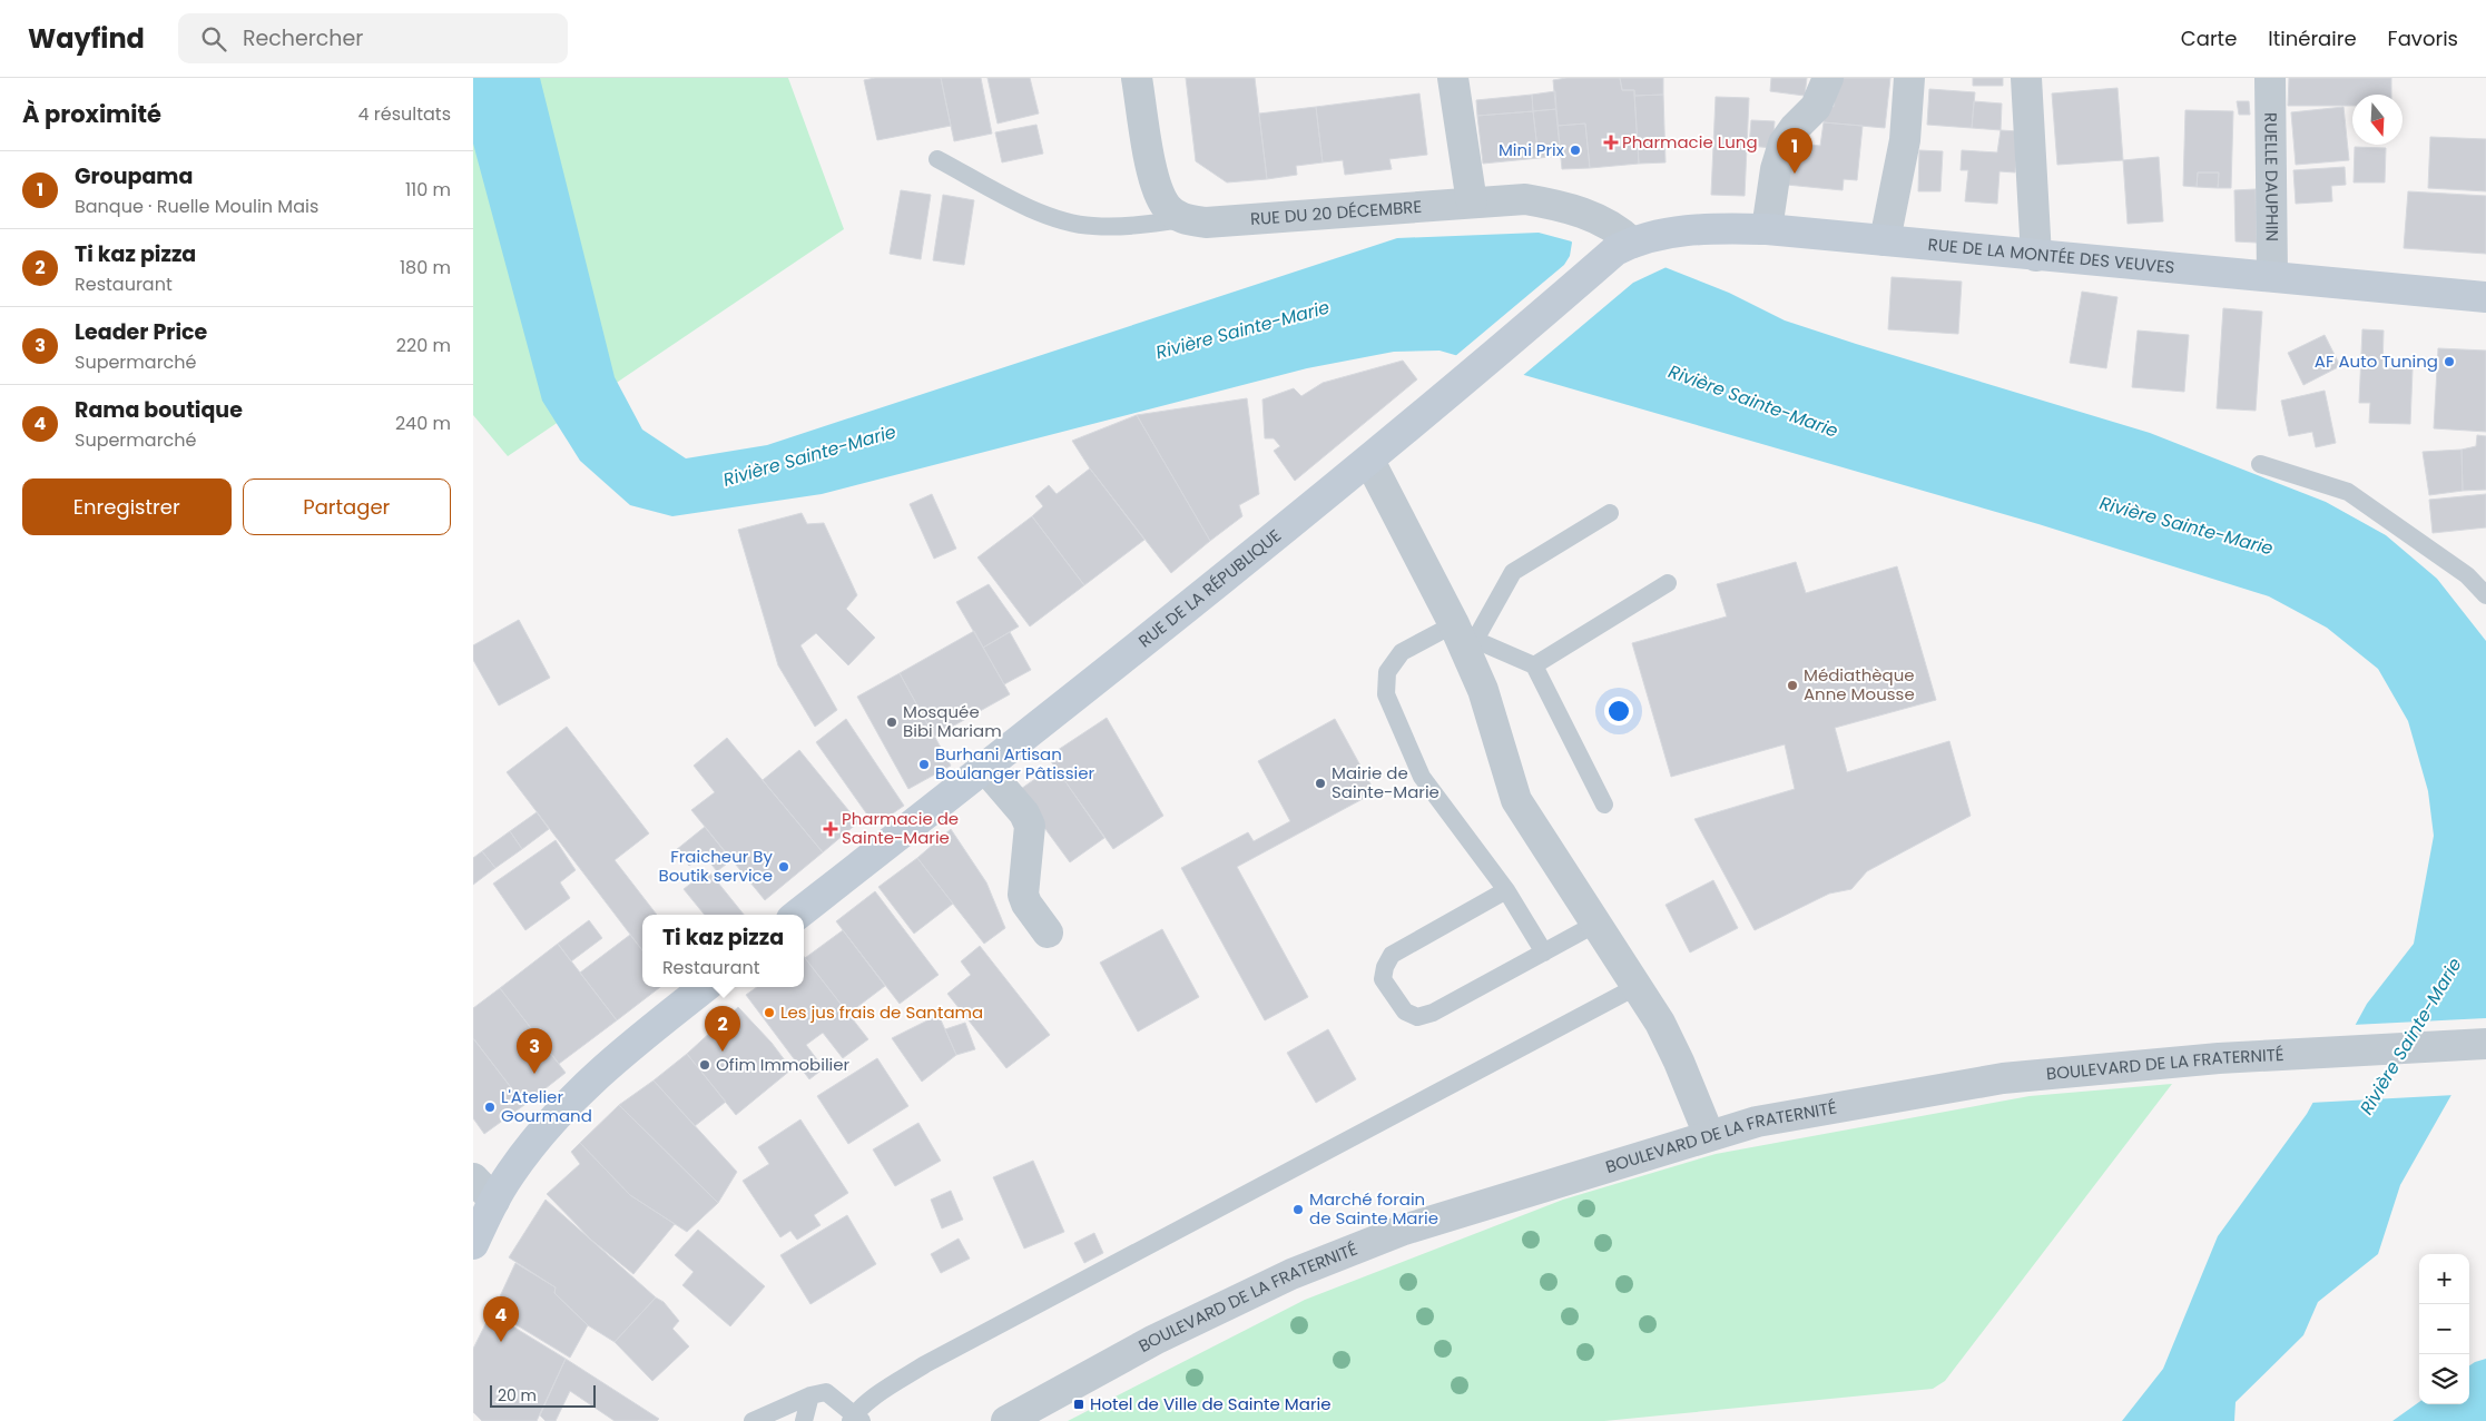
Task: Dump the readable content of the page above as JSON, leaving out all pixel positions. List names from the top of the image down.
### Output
{
  "streets": {
    "main road": ["RUE DE LA MONTÉE DES VEUVES", "RUE DE LA RÉPUBLIQUE"],
    "street": ["RUELLE DAUPHIN", "RUE DU 20 DÉCEMBRE", "BOULEVARD DE LA FRATERNITÉ"]
  },
  "crossings": [
    ["RUELLE DAUPHIN", "RUE DE LA MONTÉE DES VEUVES"],
    ["RUE DU 20 DÉCEMBRE", "RUE DE LA MONTÉE DES VEUVES"],
    ["RUE DU 20 DÉCEMBRE", "RUE DE LA RÉPUBLIQUE"],
    ["RUE DE LA MONTÉE DES VEUVES", "RUE DE LA RÉPUBLIQUE"]
  ],
  "water": ["Rivière Sainte-Marie"],
  "places": {
    "health": ["Pharmacie Lung", "Pharmacie de Sainte-Marie"],
    "other": [
      "Mini Prix",
      "AF Auto Tuning",
      "Médiathèque Anne Mousse",
      "Mosquée Bibi Mariam",
      "Burhani Artisan Boulanger Pâtissier",
      "Mairie de Sainte-Marie",
      "Fraicheur By Boutik service",
      "Les jus frais de Santama",
      "Ofim Immobilier",
      "L'Atelier Gourmand",
      "Marché forain de Sainte Marie"
    ],
    "transit": ["Hotel de Ville de Sainte Marie"]
  },
  "scale_bar": "20 m",
  "north": "bottom",
  "page": {
    "header": "Wayfind",
    "search": "Rechercher",
    "nav": ["Carte", "Itinéraire", "Favoris"],
    "heading": ["À proximité", "4 résultats"],
    "pins": [
      "1",
      "2",
      "3",
      "4"
    ],
    "list": [
      {
        "mark": "1",
        "name": "Groupama",
        "note": "Banque · Ruelle Moulin Mais",
        "value": "110 m"
      },
      {
        "mark": "2",
        "name": "Ti kaz pizza",
        "note": "Restaurant",
        "value": "180 m"
      },
      {
        "mark": "3",
        "name": "Leader Price",
        "note": "Supermarché",
        "value": "220 m"
      },
      {
        "mark": "4",
        "name": "Rama boutique",
        "note": "Supermarché",
        "value": "240 m"
      }
    ],
    "buttons": ["Enregistrer", "Partager"],
    "popup": ["Ti kaz pizza", "Restaurant"],
    "map_buttons": ["+", "−"],
    "scale": "20 m"
  }
}
